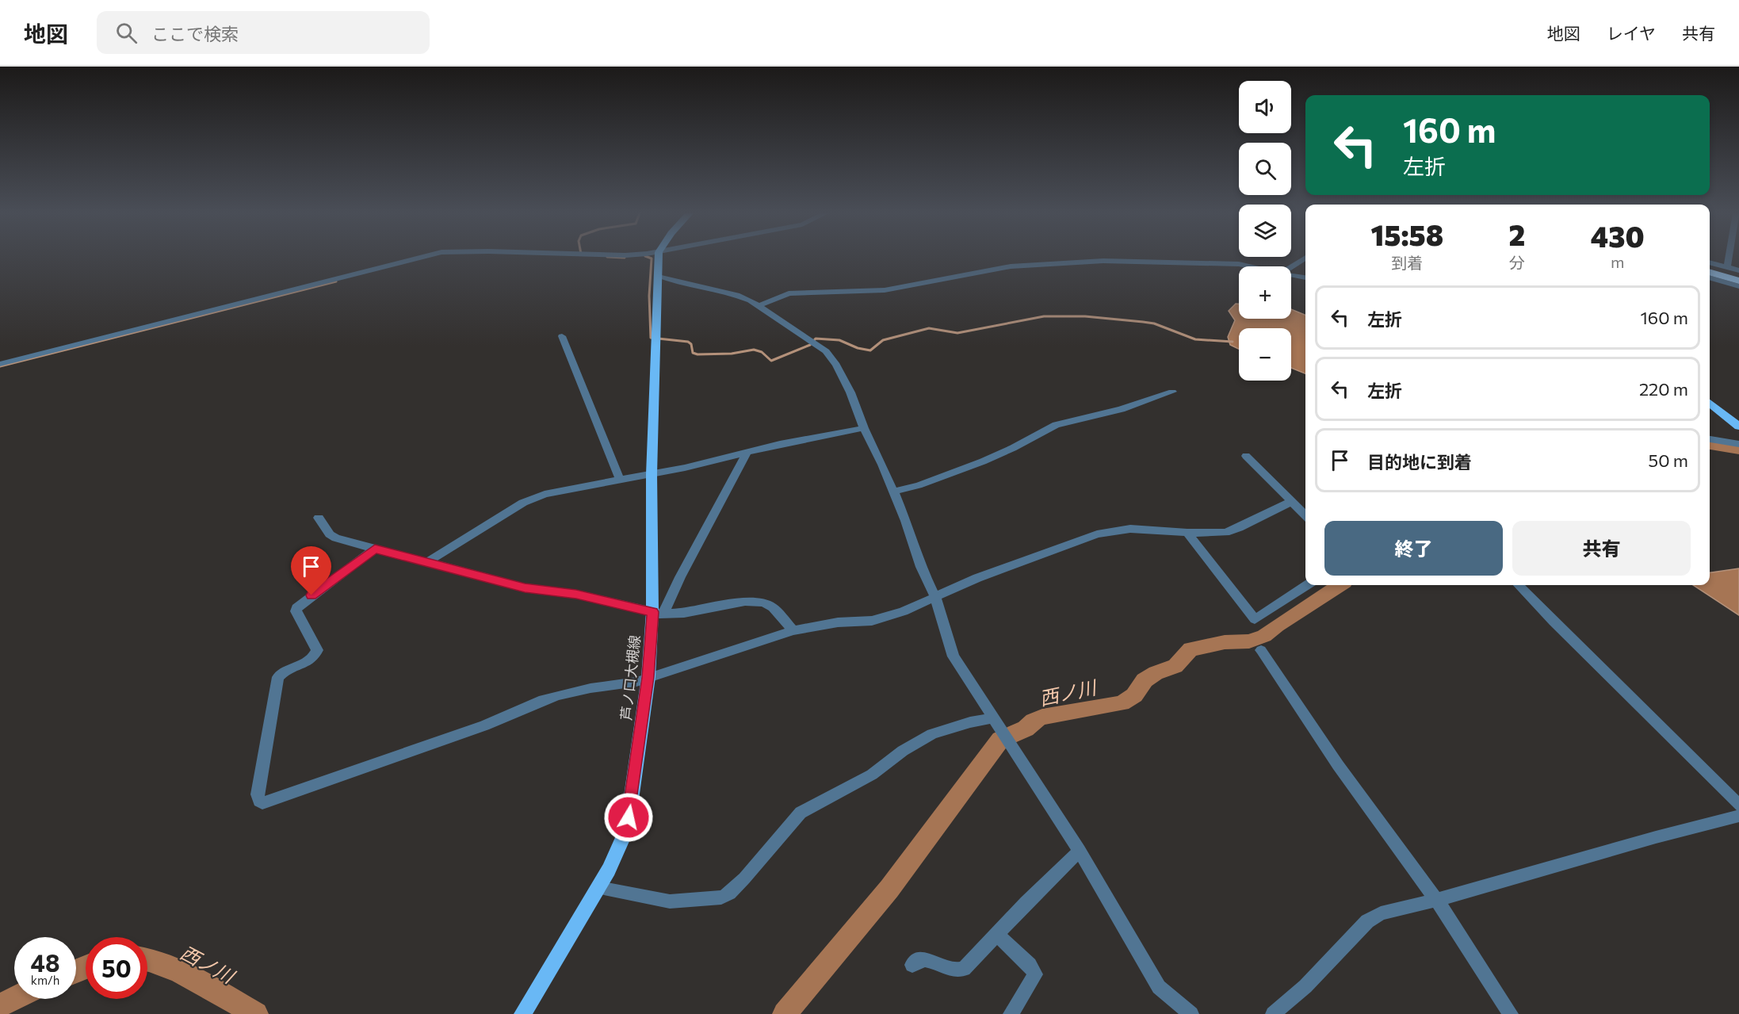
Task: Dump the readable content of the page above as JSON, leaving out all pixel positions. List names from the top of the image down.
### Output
{
  "streets": {
    "main road": ["芦ノ口大槻線"]
  },
  "water": ["西ノ川"],
  "page": {
    "header": "地図",
    "search": "ここで検索",
    "nav": ["地図", "レイヤ", "共有"],
    "map_buttons": ["+", "−"],
    "turn": ["160 m", "左折"],
    "eta": [
      "15:58",
      "到着",
      "2",
      "分",
      "430",
      "m"
    ],
    "list": [
      {
        "name": "左折",
        "value": "160 m"
      },
      {
        "name": "左折",
        "value": "220 m"
      },
      {
        "name": "目的地に到着",
        "value": "50 m"
      }
    ],
    "buttons": ["終了", "共有"],
    "speed": "48 km/h",
    "limit": "50"
  }
}
